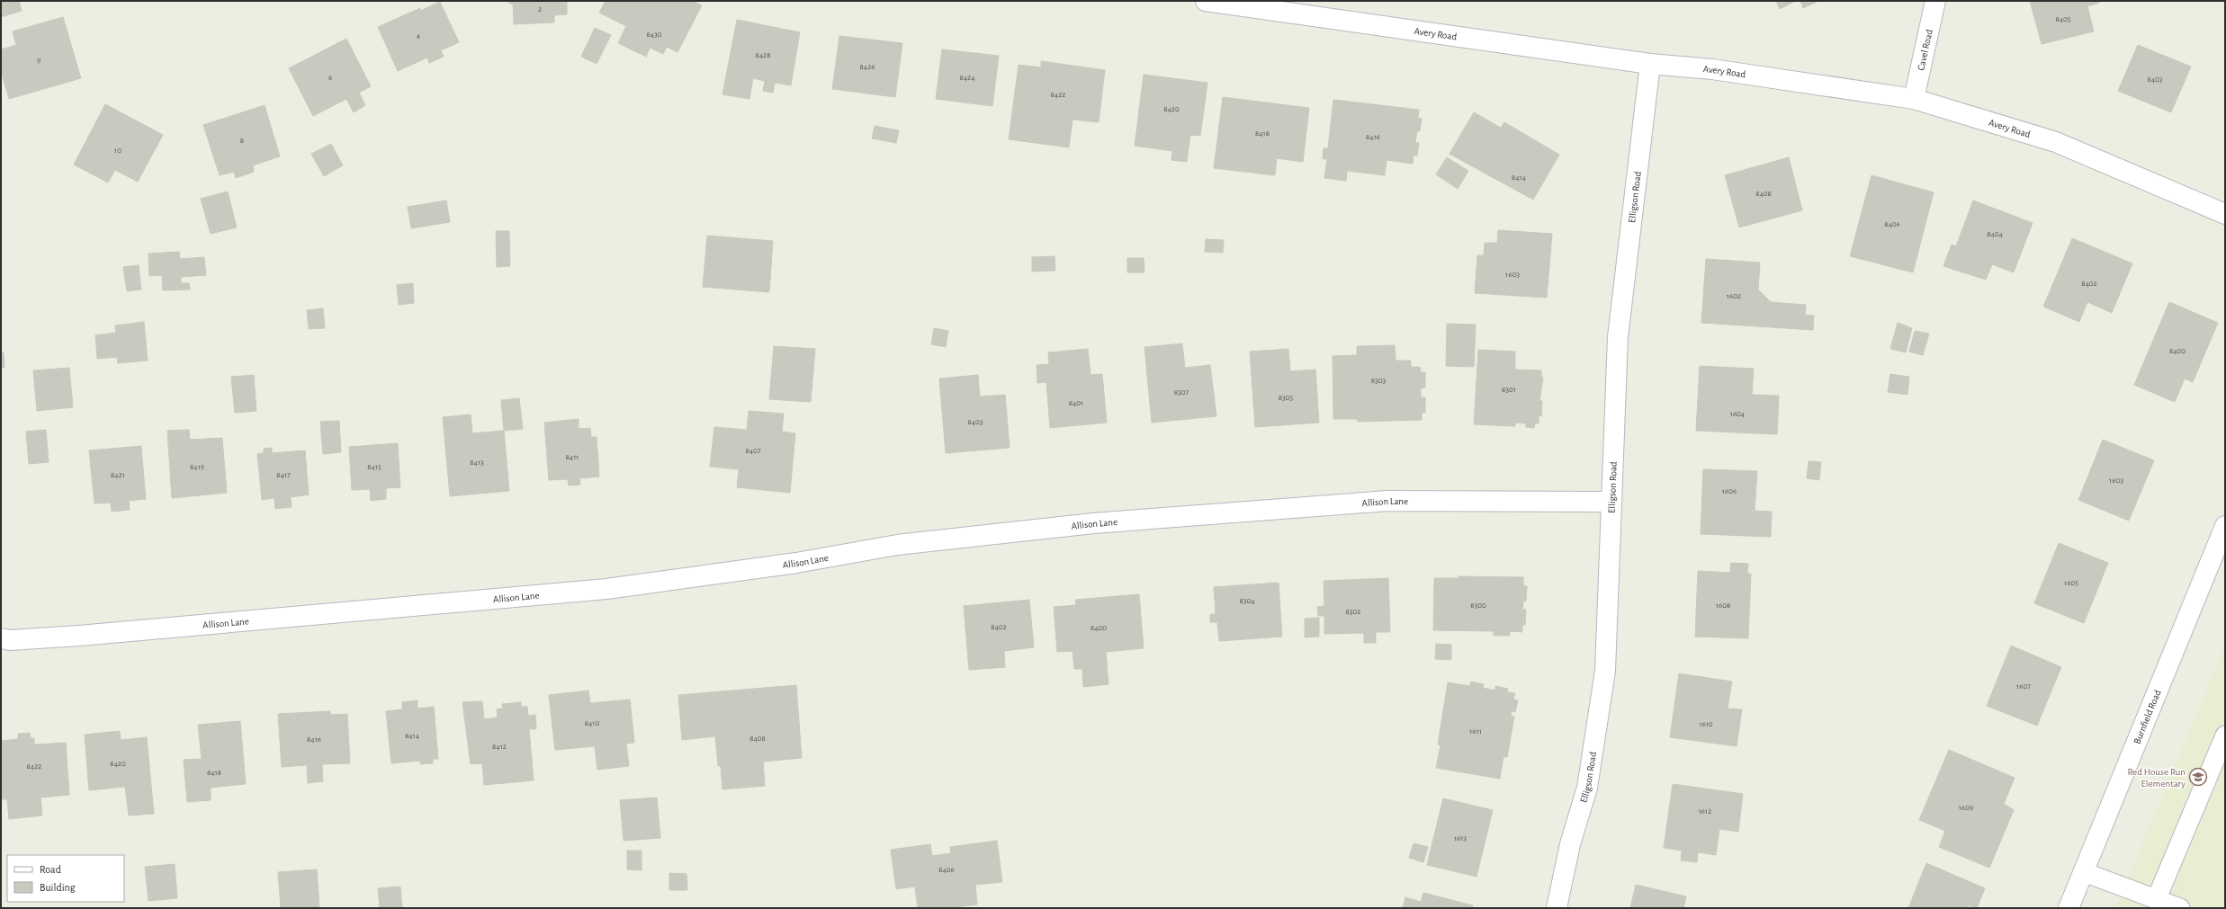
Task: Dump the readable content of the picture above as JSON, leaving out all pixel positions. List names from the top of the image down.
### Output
{
  "streets": {
    "street": [
      "Avery Road",
      "Cavel Road",
      "Elligson Road",
      "Allison Lane",
      "Burnfield Road"
    ]
  },
  "crossings": [
    ["Avery Road", "Cavel Road"],
    ["Avery Road", "Elligson Road"],
    ["Elligson Road", "Allison Lane"]
  ],
  "places": {
    "school or university": ["Red House Run Elementary"]
  },
  "house_numbers": [
    "2",
    "8405",
    "8430",
    "4",
    "8428",
    "9",
    "8426",
    "6",
    "8424",
    "8403",
    "8422",
    "8420",
    "8418",
    "8416",
    "8",
    "10",
    "8414",
    "8408",
    "8406",
    "8404",
    "1603",
    "8402",
    "1602",
    "8400",
    "8303",
    "8301",
    "8307",
    "8305",
    "8401",
    "1604",
    "8403",
    "8407",
    "8411",
    "8413",
    "8419",
    "8415",
    "8421",
    "8417",
    "1603",
    "1606",
    "1605",
    "8304",
    "8300",
    "1608",
    "8302",
    "8402",
    "8400",
    "1607",
    "8410",
    "1610",
    "1611",
    "8414",
    "8408",
    "8416",
    "8412",
    "8420",
    "8422",
    "8418",
    "1609",
    "1612",
    "1613",
    "8406"
  ],
  "legend": ["Road", "Building"]
}
